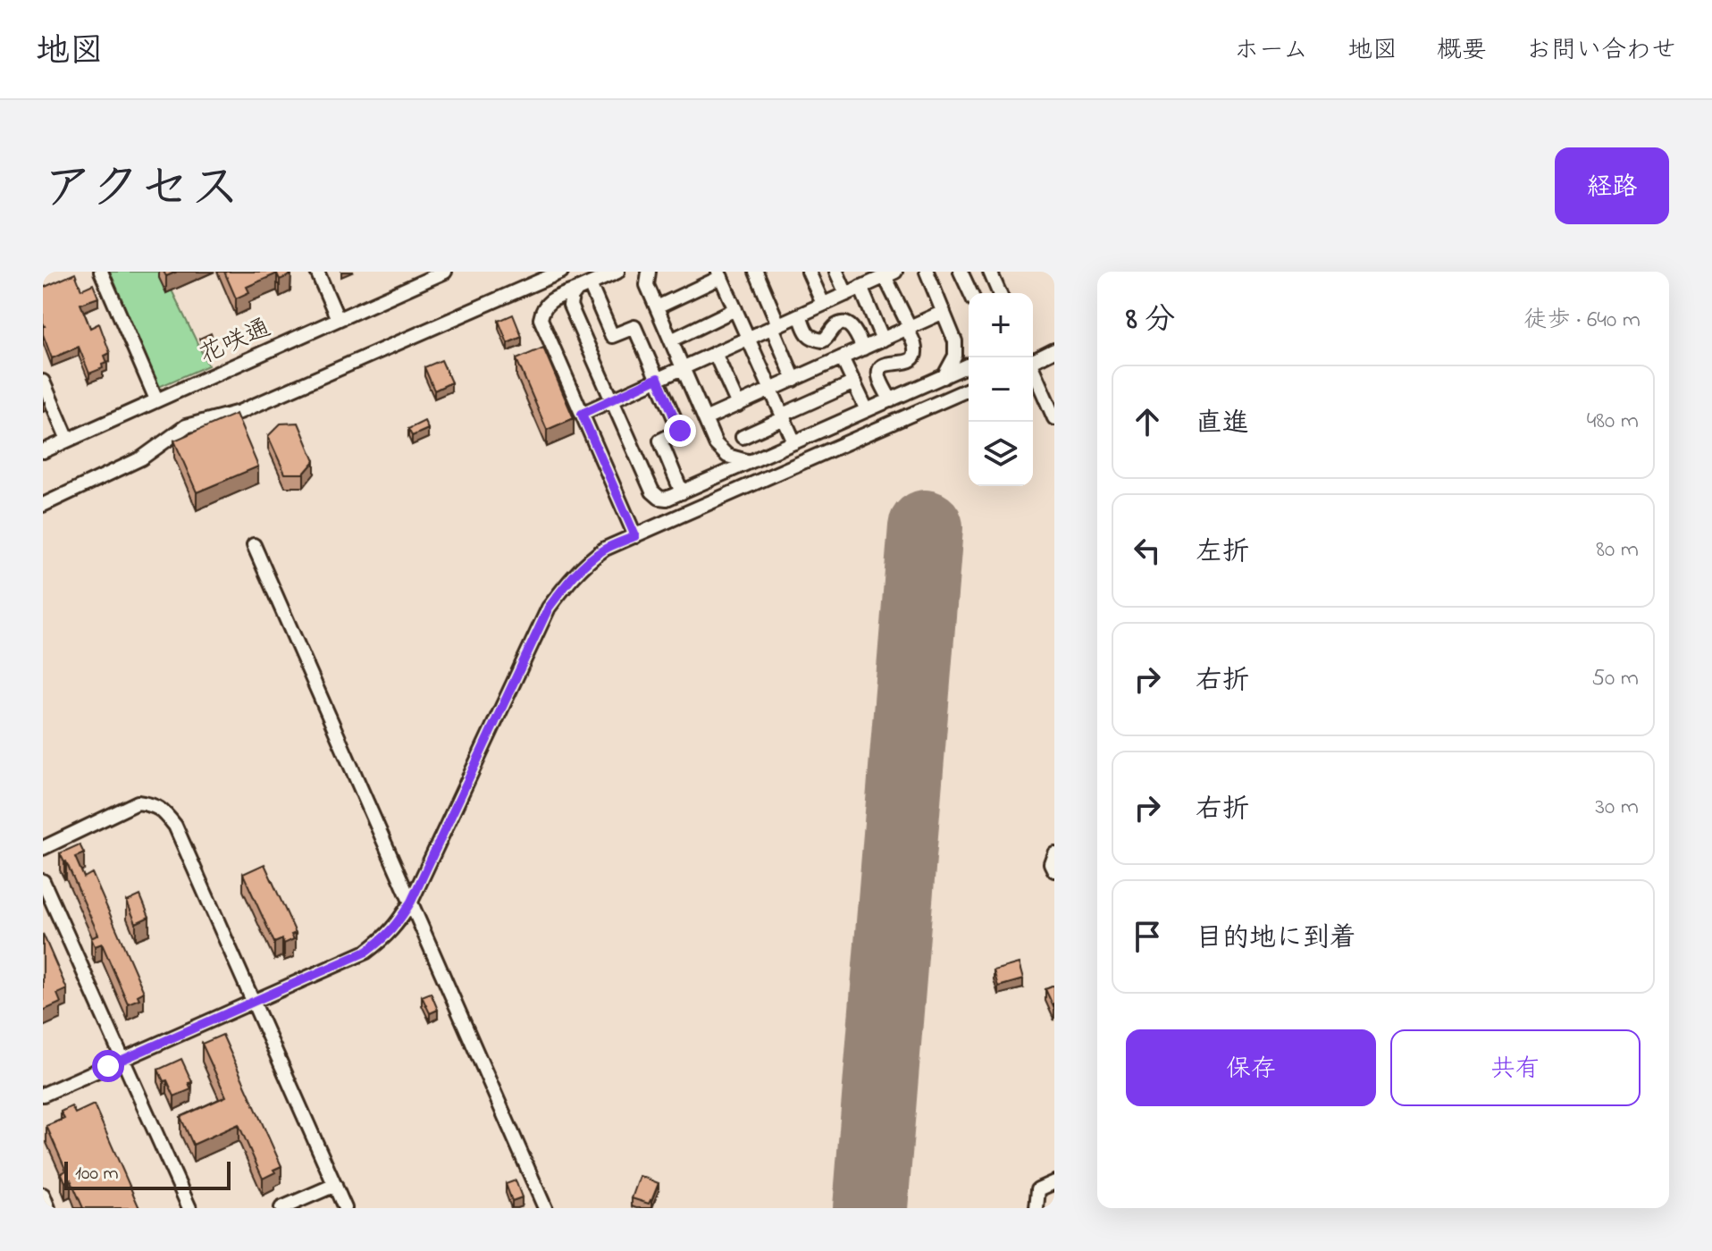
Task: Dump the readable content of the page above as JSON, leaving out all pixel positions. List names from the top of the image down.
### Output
{
  "streets": {
    "street": ["花咲通"]
  },
  "scale_bar": "100 m",
  "page": {
    "header": "地図",
    "nav": [
      "ホーム",
      "地図",
      "概要",
      "お問い合わせ"
    ],
    "title": "アクセス",
    "buttons": [
      "経路",
      ["保存", "共有"]
    ],
    "heading": ["8 分", "徒歩 · 640 m"],
    "map_buttons": ["+", "−"],
    "list": [
      ["直進", "480 m"],
      ["左折", "80 m"],
      ["右折", "50 m"],
      ["右折", "30 m"],
      "目的地に到着"
    ],
    "scale": "100 m"
  }
}
